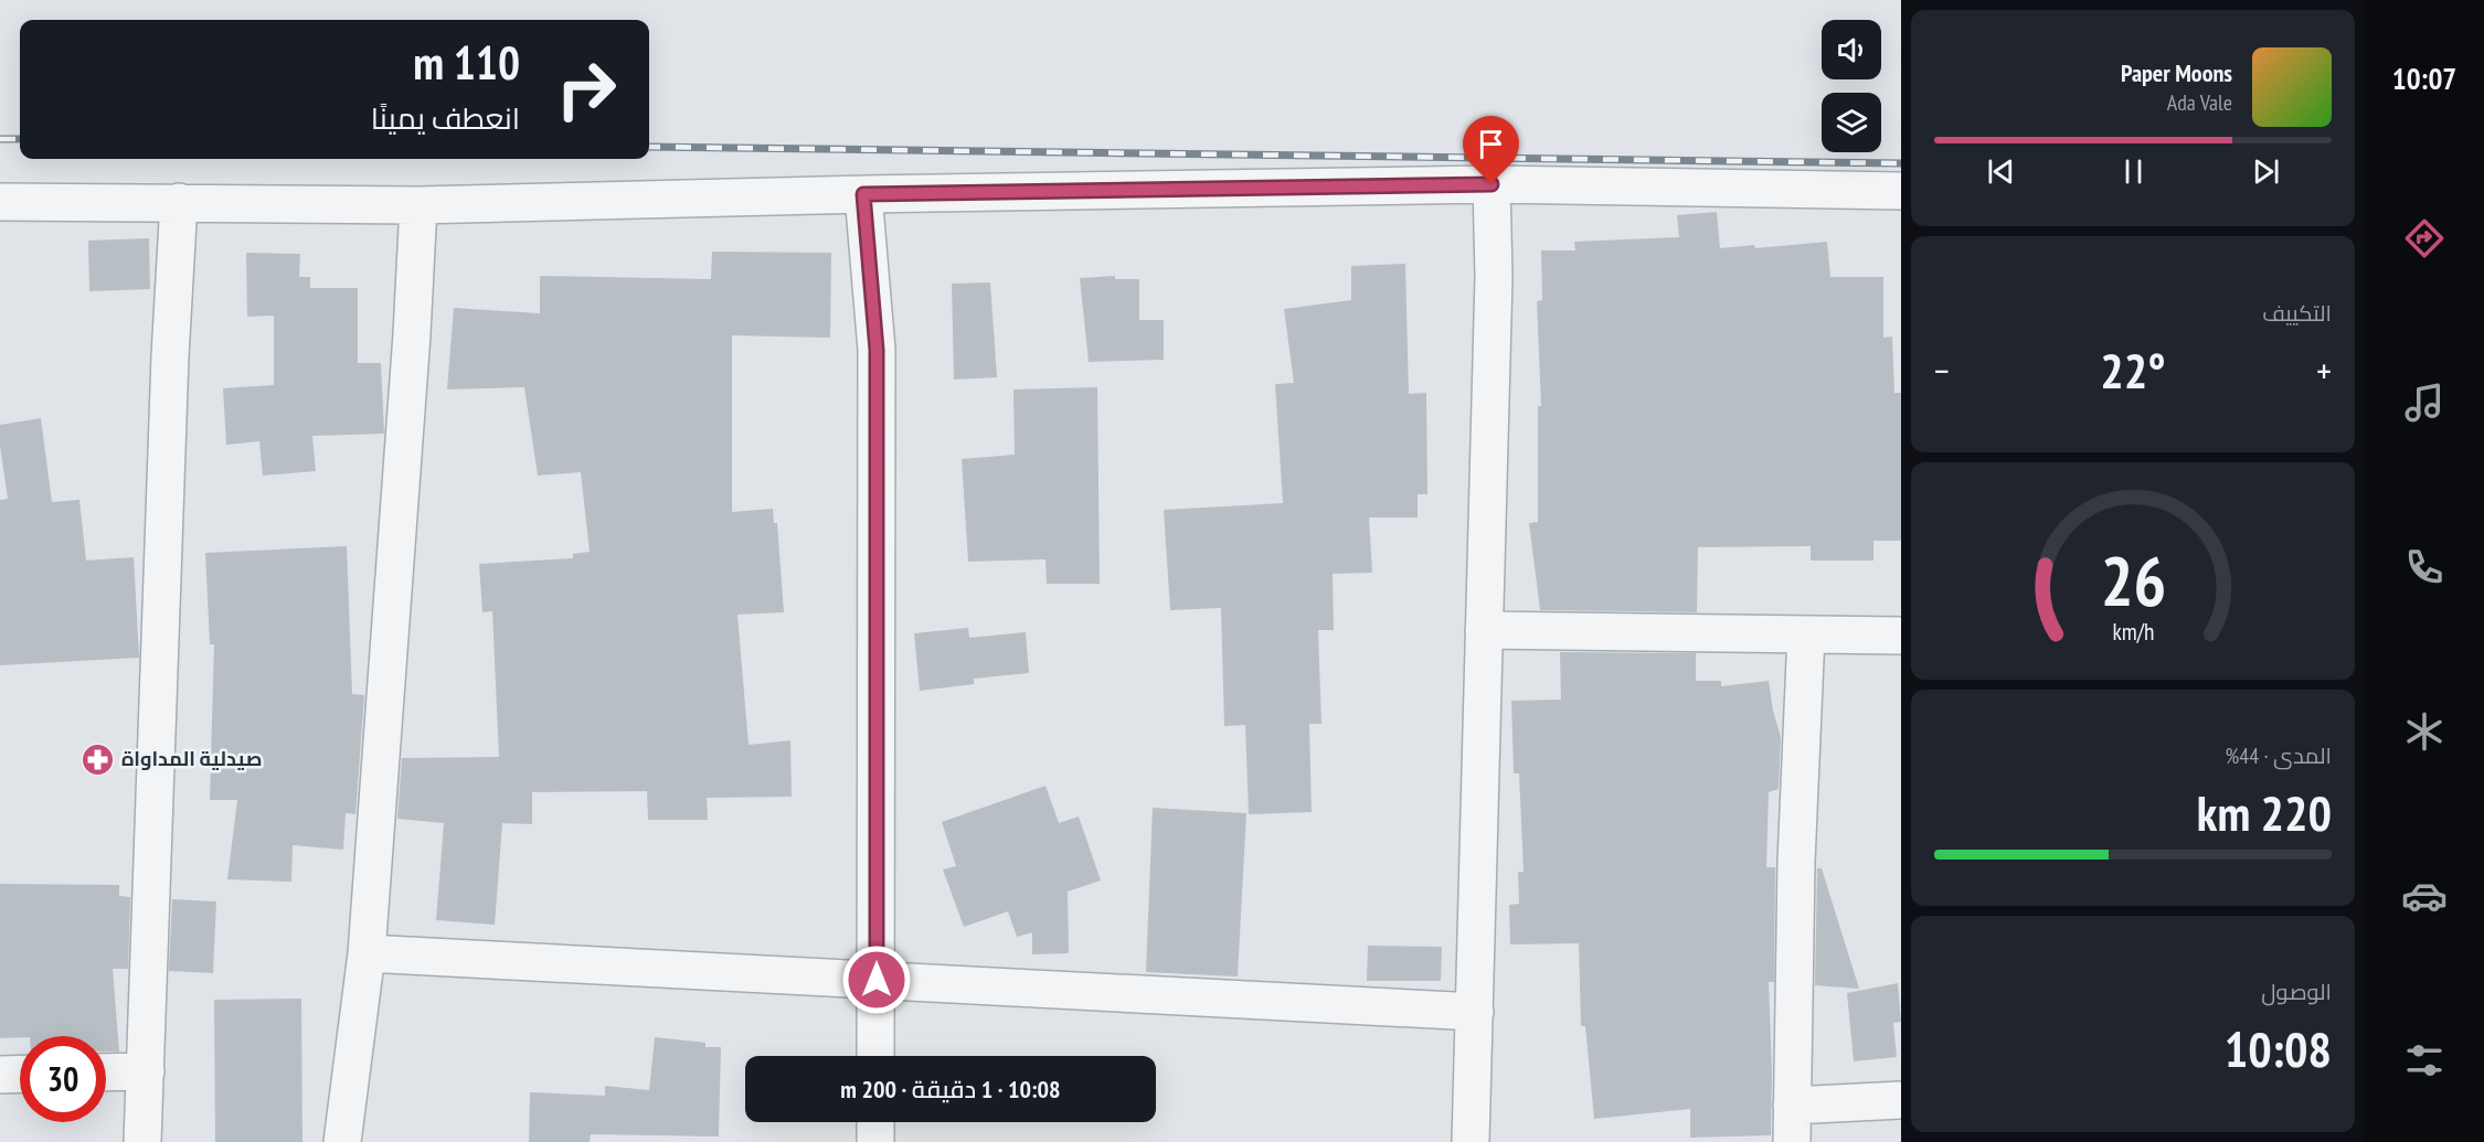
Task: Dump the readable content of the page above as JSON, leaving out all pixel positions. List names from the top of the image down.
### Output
{
  "places": {
    "pharmacy": ["صيدلية المداواة"]
  },
  "page": {
    "tabs": "10:07",
    "turn": ["110 m", "انعطف يمينًا"],
    "song": ["Paper Moons", "Ada Vale"],
    "tile": [
      "التكييف",
      ["المدى · 44%", "220 km"],
      ["الوصول", "10:08"]
    ],
    "heat": ["−", "22°", "+"],
    "limit": "30",
    "trip": "10:08 · 1 دقيقة · 200 m",
    "gauge": ["26", "km/h"]
  }
}
